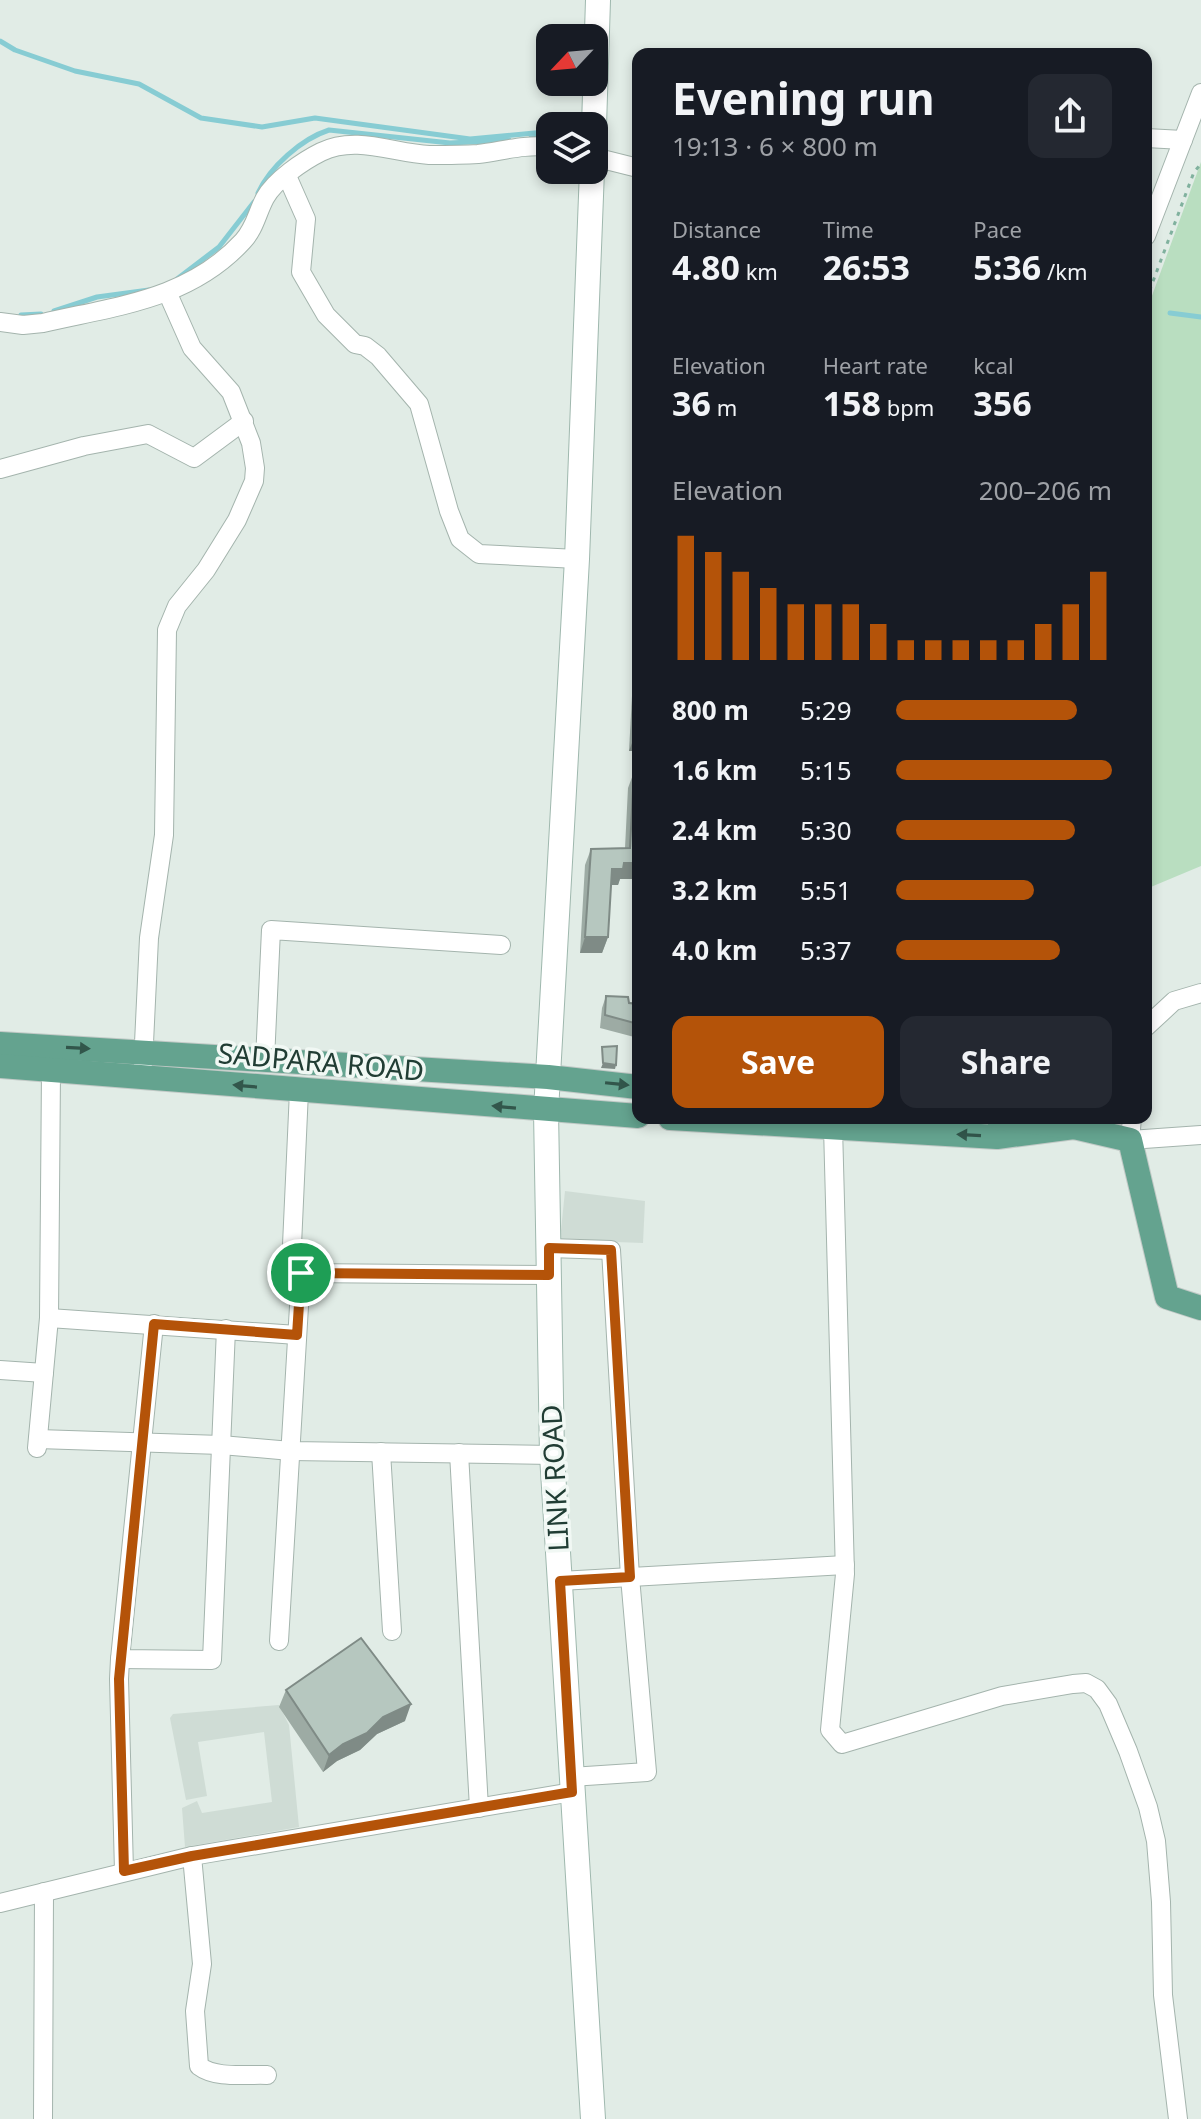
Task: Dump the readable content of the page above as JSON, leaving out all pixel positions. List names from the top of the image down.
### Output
{
  "streets": {
    "main road": ["SADPARA ROAD", "LINK ROAD"]
  },
  "crossings": [
    ["SADPARA ROAD", "LINK ROAD"]
  ],
  "north": "bottom left",
  "page": {
    "heading": ["Evening run", "19:13 · 6 × 800 m"],
    "stats": [
      ["Distance", "4.80 km"],
      ["Time", "26:53"],
      ["Pace", "5:36 /km"],
      ["Elevation", "36 m"],
      ["Heart rate", "158 bpm"],
      ["kcal", "356"]
    ],
    "chart": ["Elevation", "200–206 m"],
    "list": [
      {
        "name": "800 m",
        "note": "5:29"
      },
      {
        "name": "1.6 km",
        "note": "5:15"
      },
      {
        "name": "2.4 km",
        "note": "5:30"
      },
      {
        "name": "3.2 km",
        "note": "5:51"
      },
      {
        "name": "4.0 km",
        "note": "5:37"
      }
    ],
    "buttons": ["Save", "Share"]
  }
}
